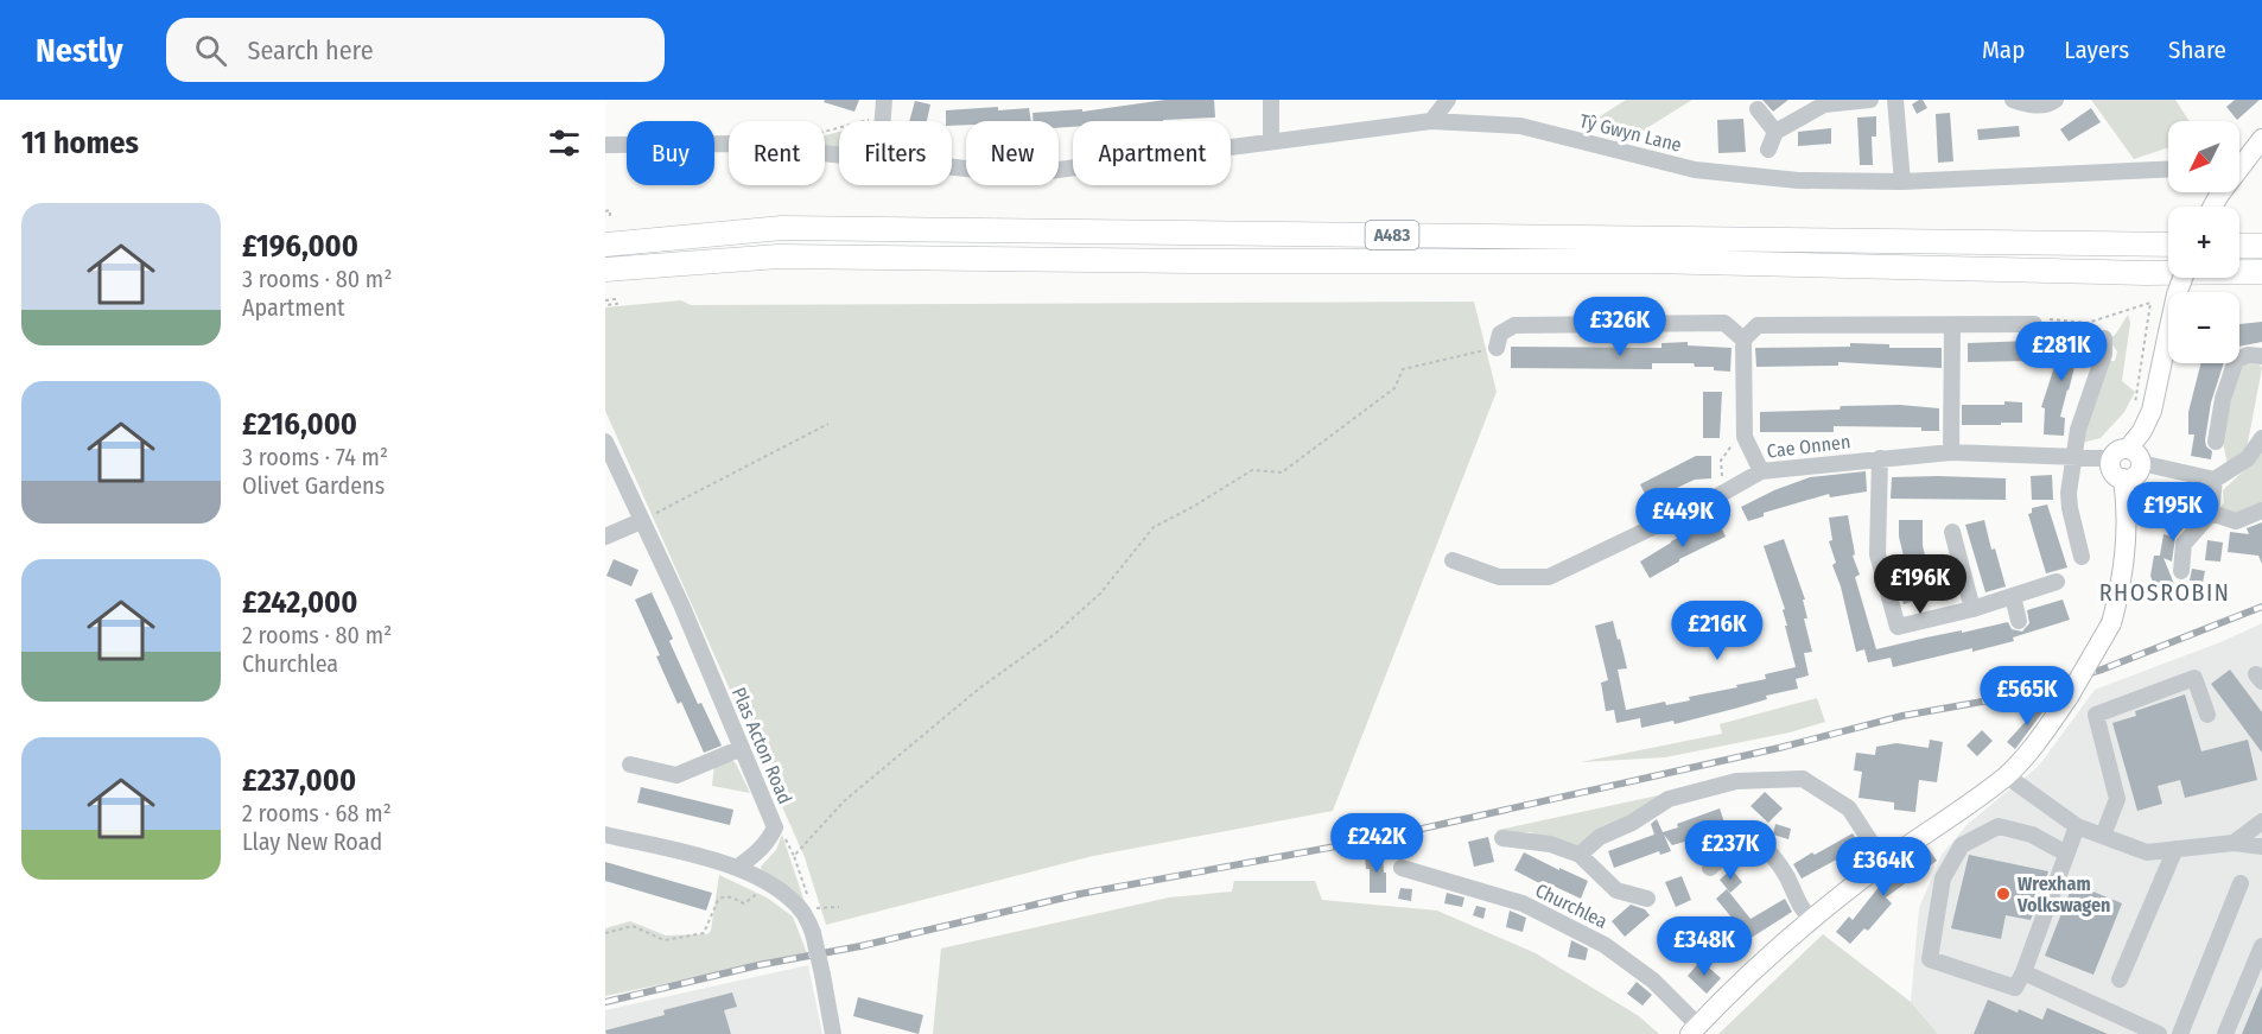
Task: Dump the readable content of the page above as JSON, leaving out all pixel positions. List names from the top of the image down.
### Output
{
  "streets": {
    "highway": ["A483"],
    "street": [
      "Tŷ Gwyn Lane",
      "Cae Onnen",
      "Plas Acton Road",
      "Churchlea"
    ]
  },
  "districts": ["RHOSROBIN"],
  "places": ["Wrexham Volkswagen"],
  "north": "bottom left",
  "page": {
    "header": "Nestly",
    "search": "Search here",
    "nav": ["Map", "Layers", "Share"],
    "heading": "11 homes",
    "map_buttons": ["+", "−"],
    "chip": [
      "Buy",
      "Rent",
      "Filters",
      "New",
      "Apartment"
    ],
    "list": [
      {
        "name": "£196,000",
        "note": "3 rooms · 80 m² · Apartment"
      },
      {
        "name": "£216,000",
        "note": "3 rooms · 74 m² · Olivet Gardens"
      },
      {
        "name": "£242,000",
        "note": "2 rooms · 80 m² · Churchlea"
      },
      {
        "name": "£237,000",
        "note": "2 rooms · 68 m² · Llay New Road"
      }
    ],
    "price": [
      "£326K",
      "£281K",
      "£195K",
      "£449K",
      "£196K",
      "£216K",
      "£565K",
      "£242K",
      "£237K",
      "£364K",
      "£348K"
    ]
  }
}
